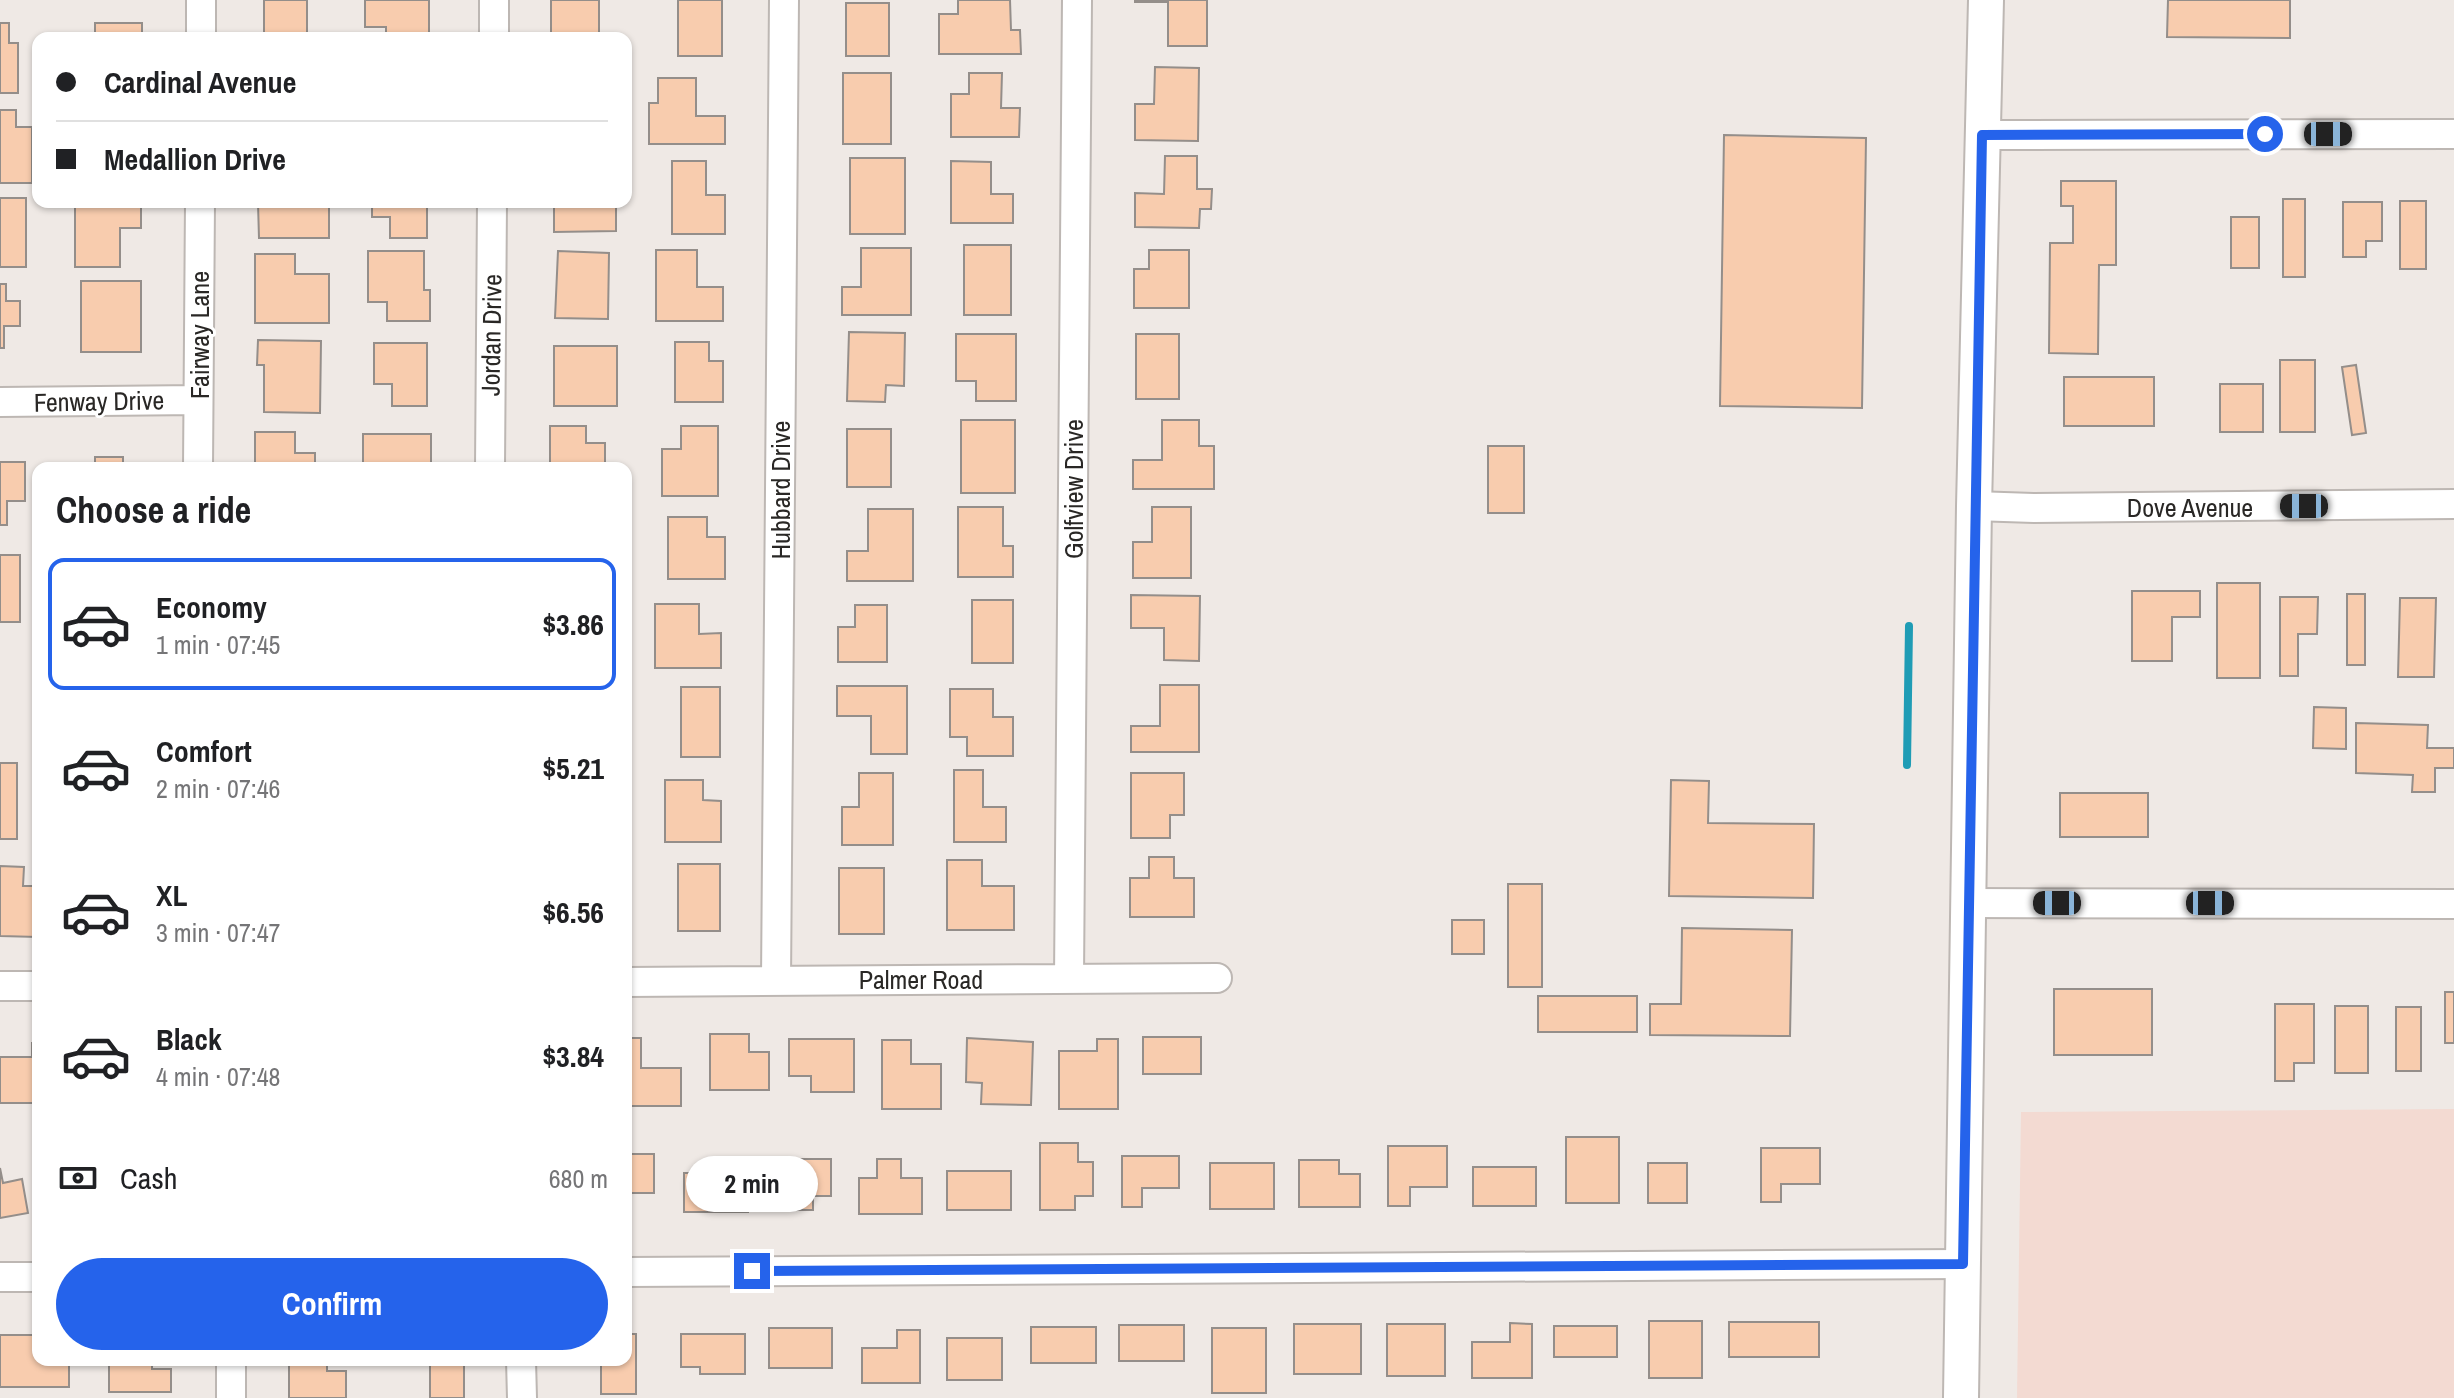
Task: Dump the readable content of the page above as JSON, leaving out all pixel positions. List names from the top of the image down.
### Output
{
  "streets": {
    "street": [
      "Fairway Lane",
      "Jordan Drive",
      "Fenway Drive",
      "Golfview Drive",
      "Hubbard Drive",
      "Dove Avenue",
      "Palmer Road"
    ]
  },
  "crossings": [
    ["Fairway Lane", "Fenway Drive"],
    ["Golfview Drive", "Palmer Road"],
    ["Hubbard Drive", "Palmer Road"]
  ],
  "page": {
    "banner": ["Cardinal Avenue", "Medallion Drive"],
    "heading": "Choose a ride",
    "list": [
      {
        "name": "Economy",
        "note": "1 min · 07:45",
        "value": "$3.86"
      },
      {
        "name": "Comfort",
        "note": "2 min · 07:46",
        "value": "$5.21"
      },
      {
        "name": "XL",
        "note": "3 min · 07:47",
        "value": "$6.56"
      },
      {
        "name": "Black",
        "note": "4 min · 07:48",
        "value": "$3.84"
      }
    ],
    "pay": ["Cash", "680 m"],
    "bubble": "2 min",
    "buttons": "Confirm"
  }
}
